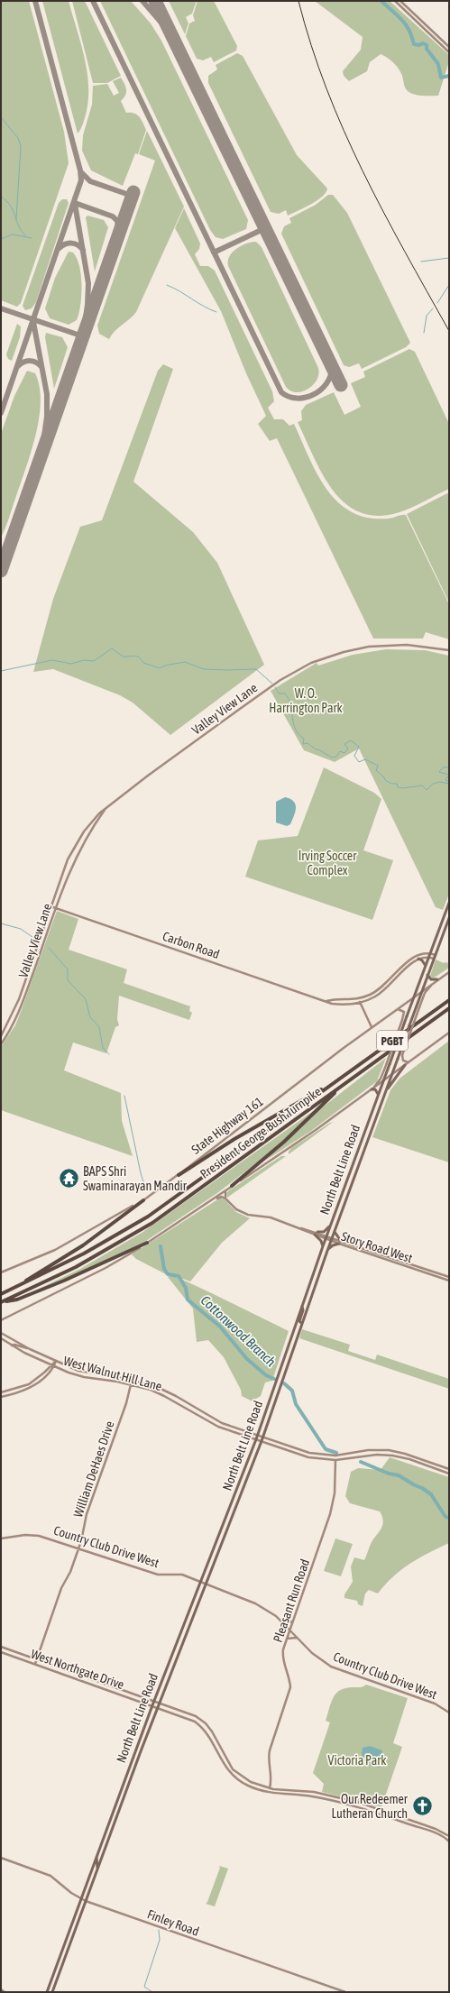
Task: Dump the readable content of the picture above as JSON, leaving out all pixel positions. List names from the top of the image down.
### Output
{
  "streets": {
    "highway": ["PGBT", "President George Bush Turnpike"],
    "main road": [
      "Valley View Lane",
      "Carbon Road",
      "State Highway 161",
      "North Belt Line Road",
      "Story Road West",
      "West Walnut Hill Lane",
      "William DeHaes Drive",
      "Country Club Drive West",
      "Pleasant Run Road",
      "West Northgate Drive",
      "Finley Road"
    ]
  },
  "crossings": [
    ["Valley View Lane", "Carbon Road"],
    ["Carbon Road", "North Belt Line Road"],
    ["State Highway 161", "North Belt Line Road"],
    ["North Belt Line Road", "Story Road West"],
    ["North Belt Line Road", "West Walnut Hill Lane"],
    ["North Belt Line Road", "Country Club Drive West"],
    ["North Belt Line Road", "West Northgate Drive"],
    ["North Belt Line Road", "Finley Road"],
    ["West Walnut Hill Lane", "William DeHaes Drive"],
    ["West Walnut Hill Lane", "Pleasant Run Road"],
    ["William DeHaes Drive", "Country Club Drive West"],
    ["William DeHaes Drive", "West Northgate Drive"],
    ["Country Club Drive West", "Pleasant Run Road"],
    ["Pleasant Run Road", "West Northgate Drive"]
  ],
  "water": ["Cottonwood Branch"],
  "parks": ["W. O. Harrington Park", "Irving Soccer Complex", "Victoria Park"],
  "places": {
    "temple": ["BAPS Shri Swaminarayan Mandir"],
    "church": ["Our Redeemer Lutheran Church"]
  }
}
